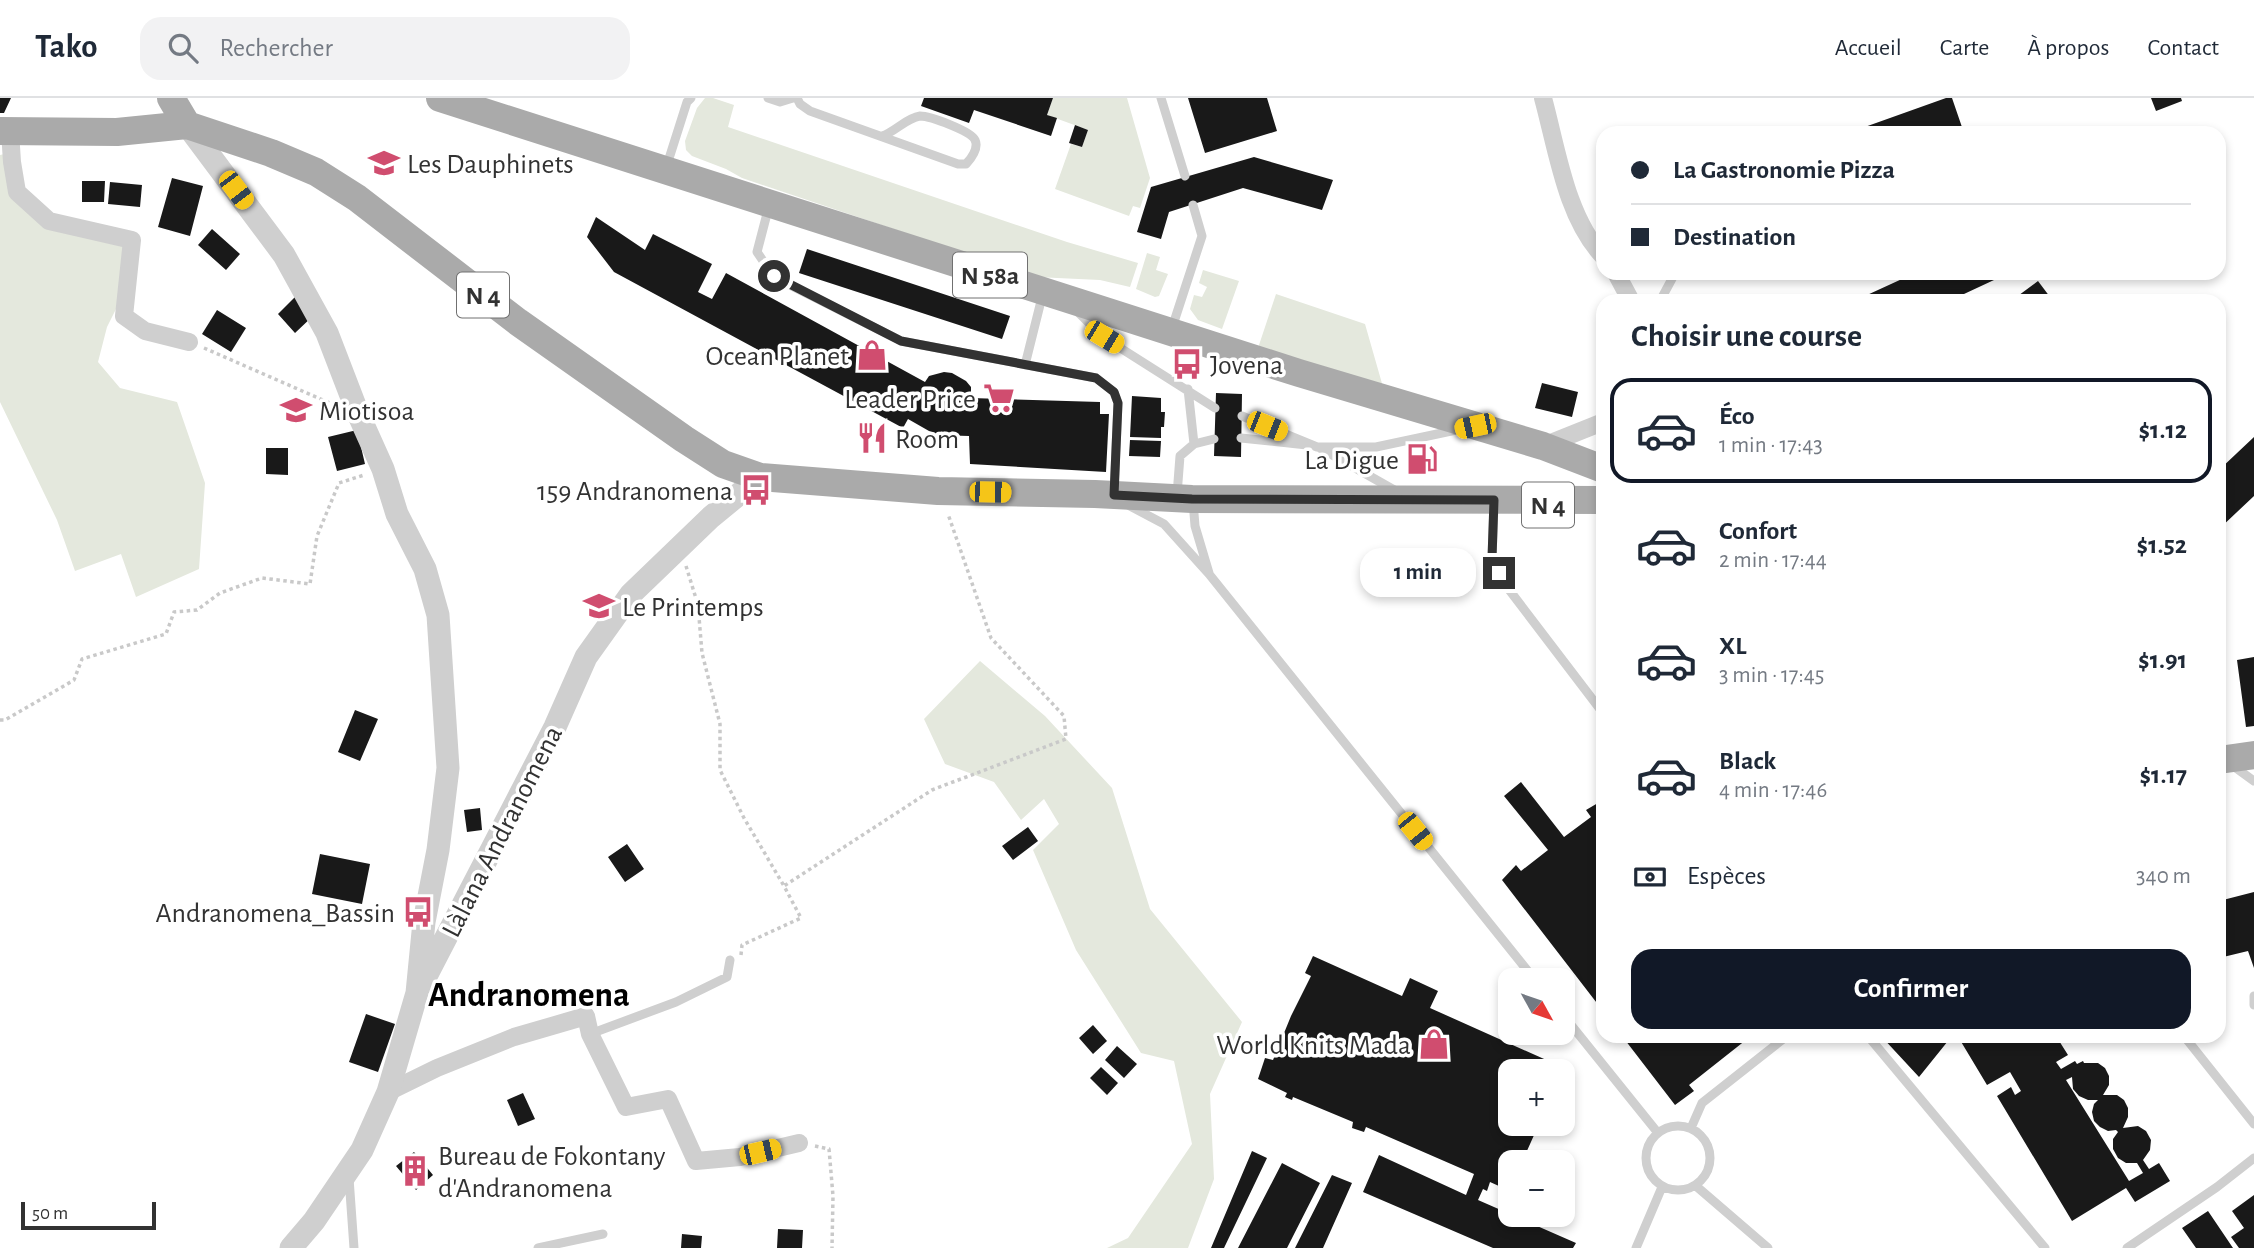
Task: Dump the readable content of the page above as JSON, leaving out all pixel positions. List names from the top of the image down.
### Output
{
  "streets": {
    "main road": ["N 58a", "N 4"],
    "street": ["Làlana Andranomena"]
  },
  "crossings": [
    ["N 4", "Làlana Andranomena"]
  ],
  "districts": ["Andranomena"],
  "places": {
    "school or university": ["Les Dauphinets", "Miotisoa", "Le Printemps"],
    "shop": ["Ocean Planet", "World Knits Mada"],
    "bus stop": ["Jovena", "159 Andranomena", "Andranomena_Bassin"],
    "supermarket": ["Leader Price"],
    "restaurant": ["Room"],
    "fuel station": ["La Digue"],
    "building": ["Bureau de Fokontany d'Andranomena"]
  },
  "scale_bar": "50 m",
  "north": "bottom right",
  "page": {
    "header": "Tako",
    "search": "Rechercher",
    "nav": [
      "Accueil",
      "Carte",
      "À propos",
      "Contact"
    ],
    "banner": ["La Gastronomie Pizza", "Destination"],
    "heading": "Choisir une course",
    "list": [
      {
        "name": "Éco",
        "note": "1 min · 17:43",
        "value": "$1.12"
      },
      {
        "name": "Confort",
        "note": "2 min · 17:44",
        "value": "$1.52"
      },
      {
        "name": "XL",
        "note": "3 min · 17:45",
        "value": "$1.91"
      },
      {
        "name": "Black",
        "note": "4 min · 17:46",
        "value": "$1.17"
      }
    ],
    "bubble": "1 min",
    "pay": ["Espèces", "340 m"],
    "buttons": "Confirmer",
    "map_buttons": ["+", "−"],
    "scale": "50 m"
  }
}
